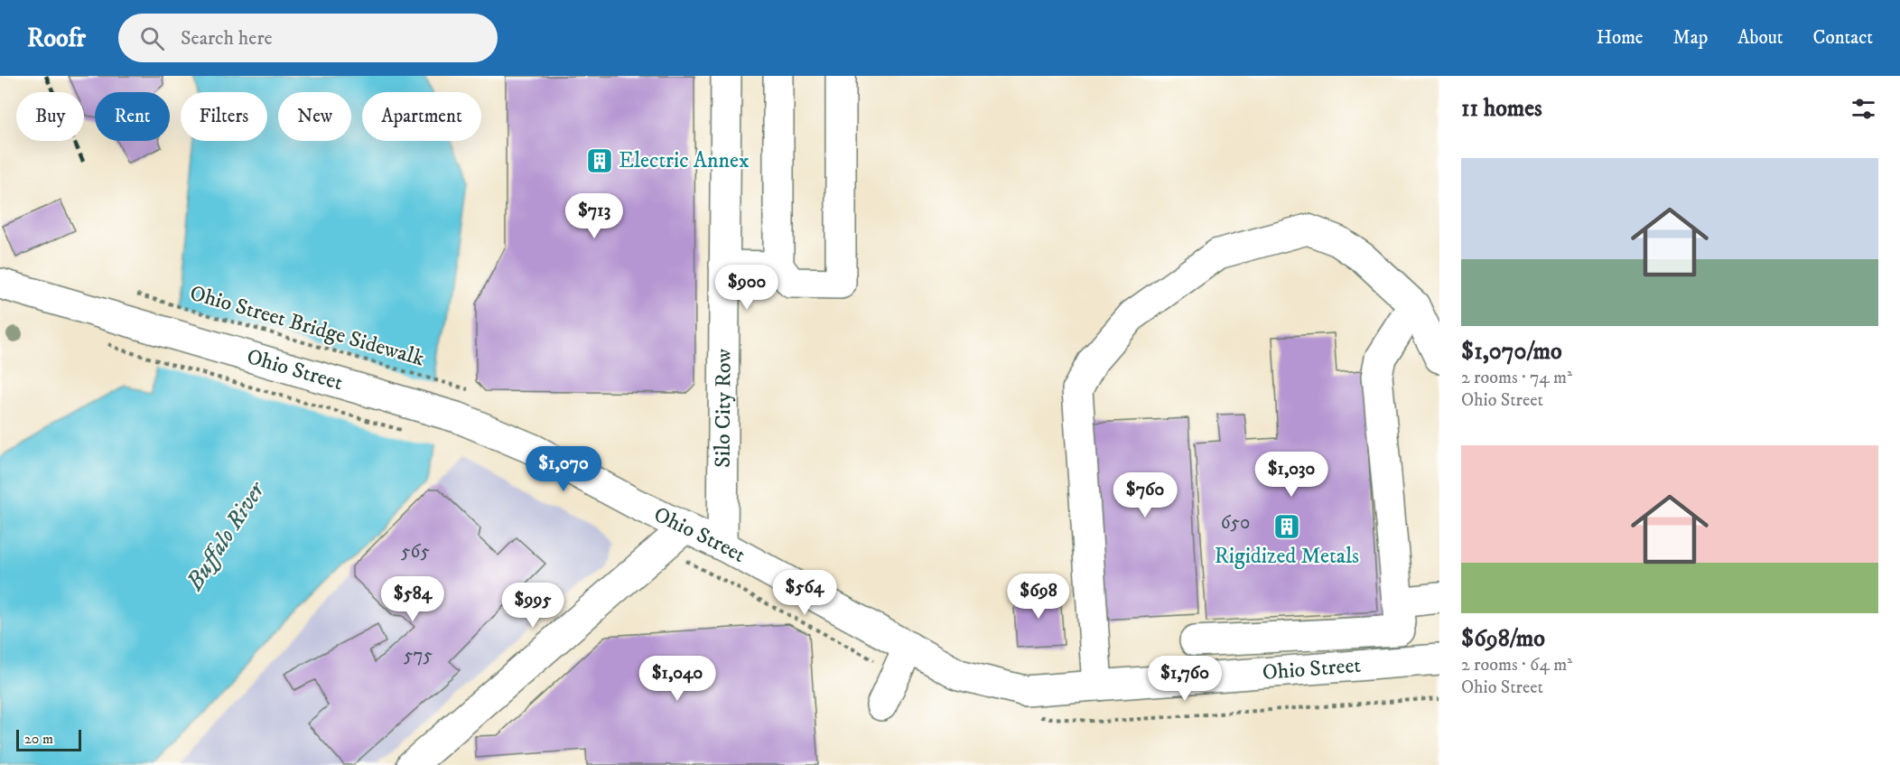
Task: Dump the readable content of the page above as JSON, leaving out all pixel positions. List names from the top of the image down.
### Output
{
  "streets": {
    "street": ["Ohio Street", "Silo City Row"],
    "path": ["Ohio Street Bridge Sidewalk"]
  },
  "crossings": [
    ["Ohio Street Bridge Sidewalk", "Ohio Street"],
    ["Ohio Street", "Silo City Row"]
  ],
  "water": ["Buffalo River"],
  "places": {
    "building": ["Electric Annex", "Rigidized Metals"]
  },
  "house_numbers": ["650", "565", "575"],
  "scale_bar": "20 m",
  "page": {
    "header": "Roofr",
    "search": "Search here",
    "nav": [
      "Home",
      "Map",
      "About",
      "Contact"
    ],
    "heading": "11 homes",
    "chip": [
      "Buy",
      "Rent",
      "Filters",
      "New",
      "Apartment"
    ],
    "list": [
      {
        "name": "$1,070/mo",
        "note": "2 rooms · 74 m² · Ohio Street"
      },
      {
        "name": "$698/mo",
        "note": "2 rooms · 64 m² · Ohio Street"
      }
    ],
    "price": [
      "$713",
      "$900",
      "$1,070",
      "$1,030",
      "$760",
      "$564",
      "$698",
      "$584",
      "$995",
      "$1,040",
      "$1,760"
    ],
    "scale": "20 m"
  }
}
